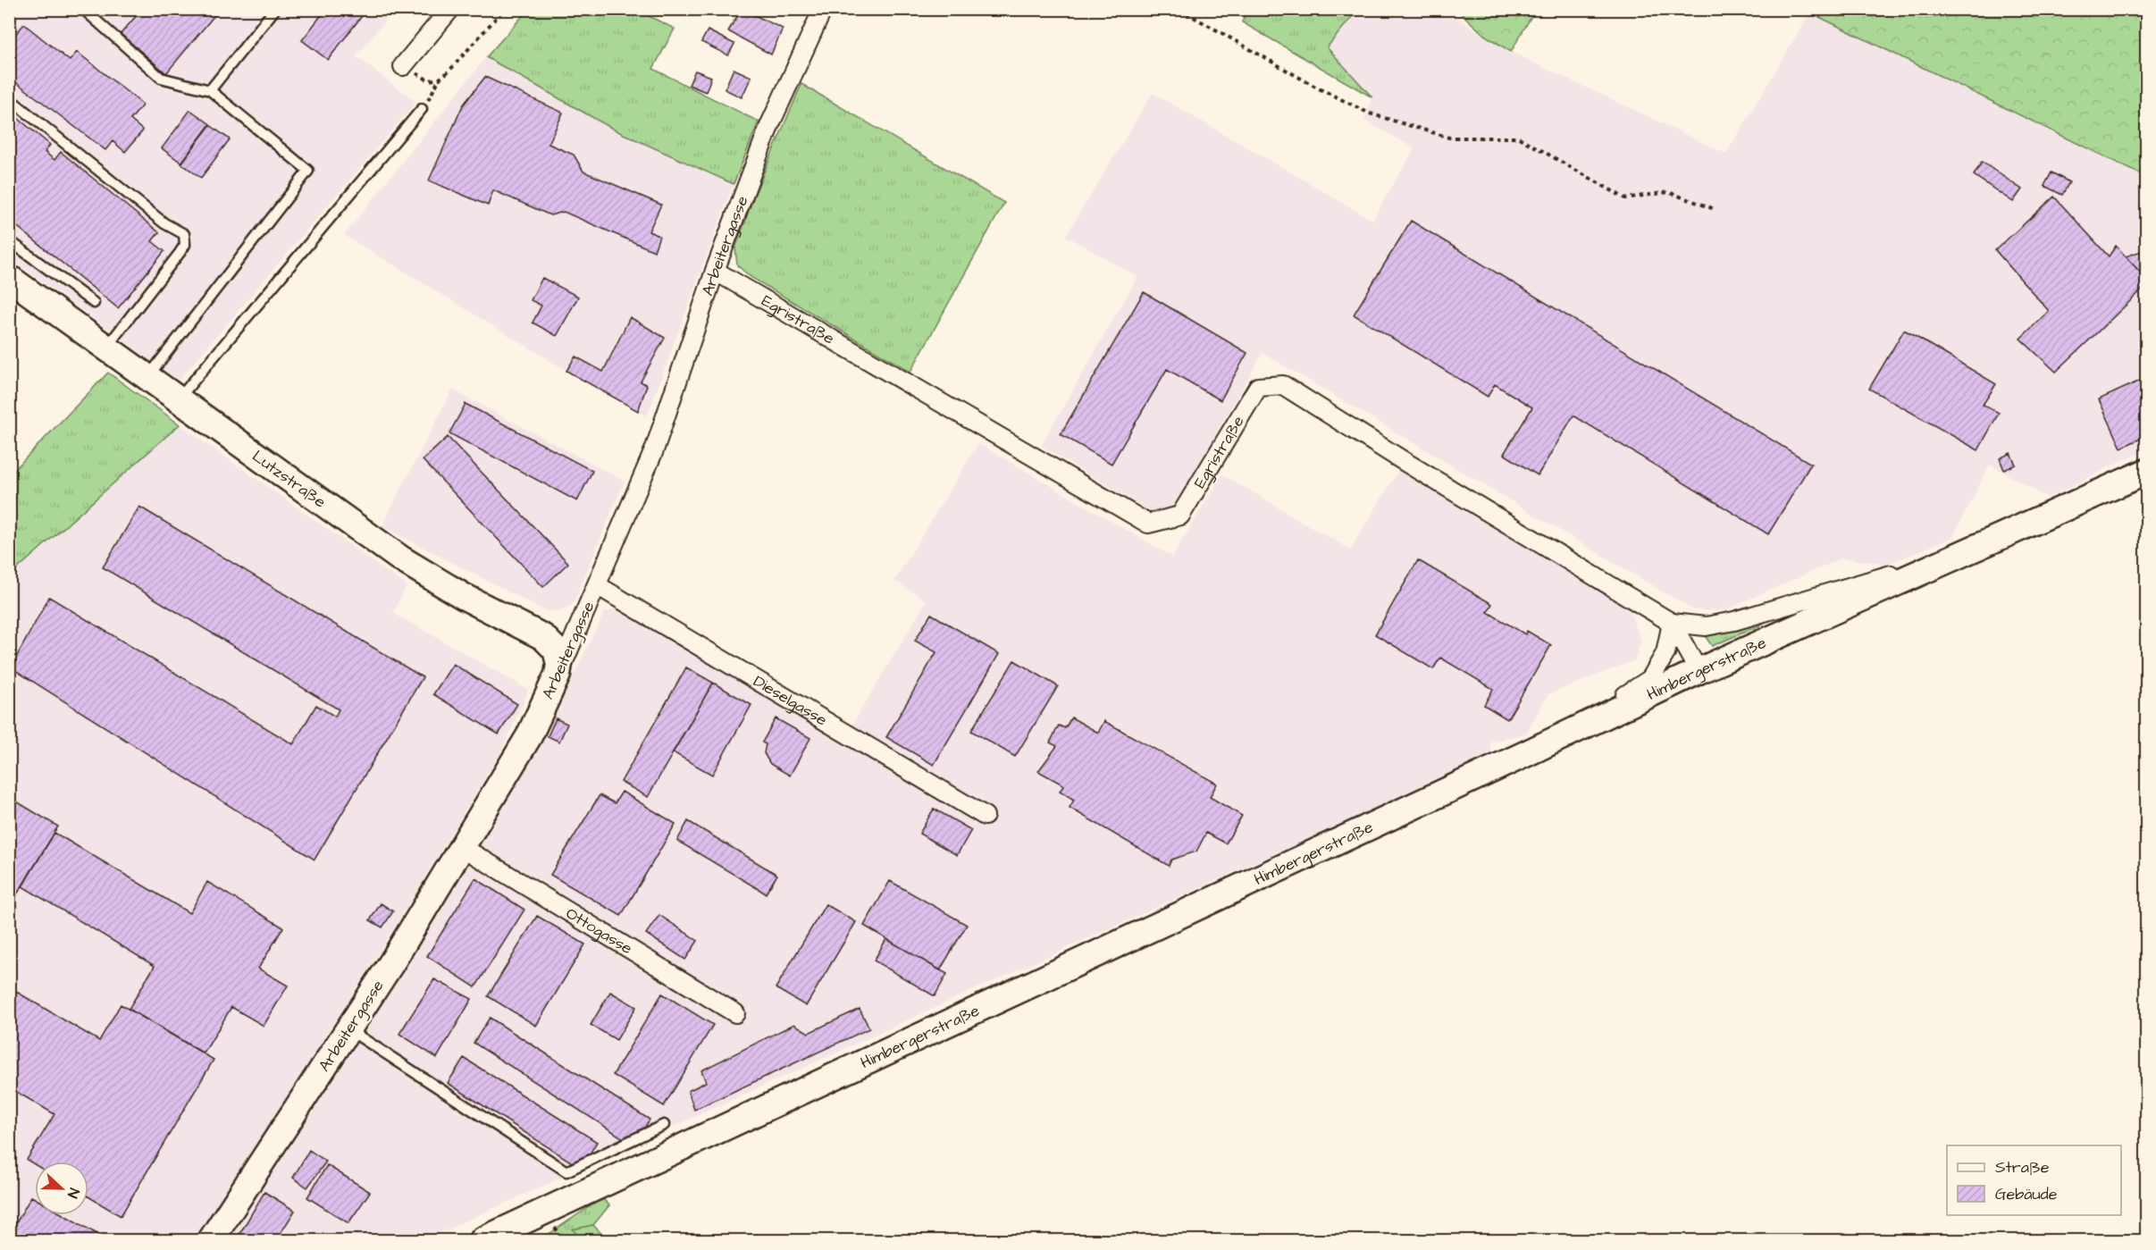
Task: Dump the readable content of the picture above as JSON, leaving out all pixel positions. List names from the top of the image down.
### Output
{
  "streets": {
    "street": [
      "Arbeitergasse",
      "Egristraße",
      "Lutzstraße",
      "Himbergerstraße",
      "Dieselgasse",
      "Ottogasse"
    ]
  },
  "crossings": [
    ["Arbeitergasse", "Egristraße"],
    ["Arbeitergasse", "Lutzstraße"],
    ["Arbeitergasse", "Dieselgasse"],
    ["Arbeitergasse", "Ottogasse"],
    ["Egristraße", "Himbergerstraße"]
  ],
  "legend": ["Straße", "Gebäude"],
  "north": "right"
}
